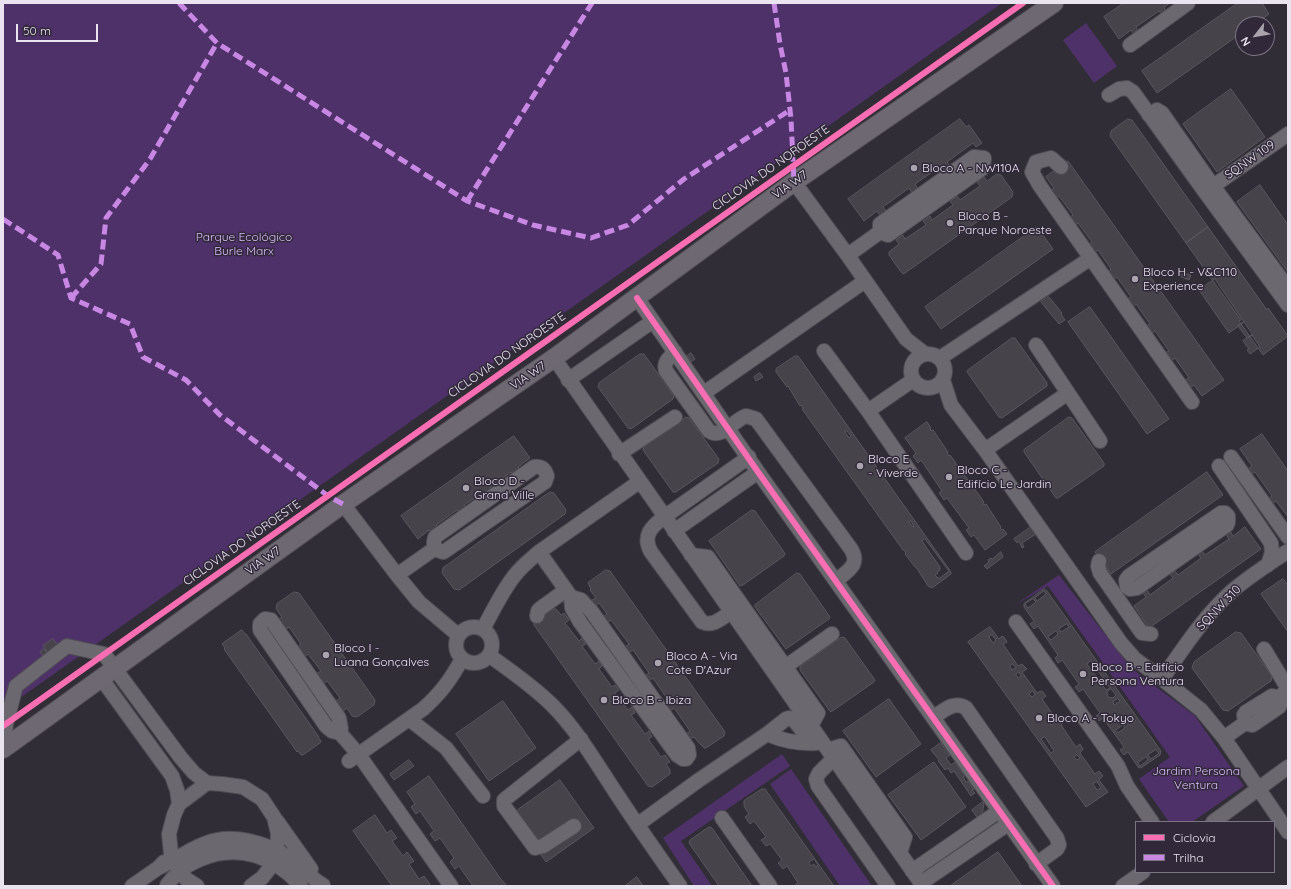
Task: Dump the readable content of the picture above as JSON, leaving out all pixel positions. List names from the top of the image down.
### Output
{
  "streets": {
    "main road": ["VIA W7"],
    "street": ["SQNW 109", "SQNW 310"],
    "cycle path": ["CICLOVIA DO NOROESTE"]
  },
  "parks": ["Parque Ecológico Burle Marx", "Jardim Persona Ventura"],
  "places": [
    "Bloco A - NW110A",
    "Bloco B - Parque Noroeste",
    "Bloco H - V&C110 Experience",
    "Bloco E - Viverde",
    "Bloco C - Edifício Le Jardin",
    "Bloco D - Grand Ville",
    "Bloco I - Luana Gonçalves",
    "Bloco A - Via Cote D'Azur",
    "Bloco B - Edifício Persona Ventura",
    "Bloco B - Ibiza",
    "Bloco A - Tokyo"
  ],
  "legend": ["Ciclovia", "Trilha"],
  "scale_bar": "50 m",
  "north": "bottom left"
}
